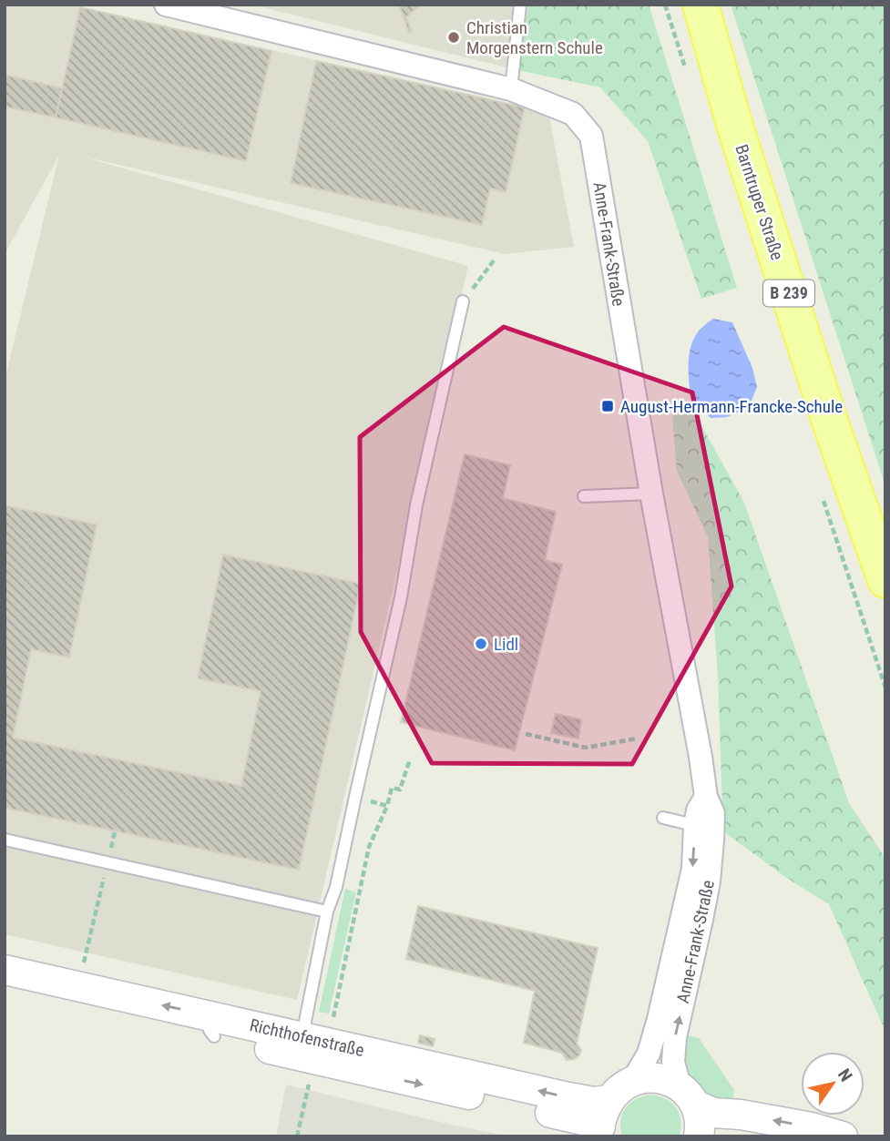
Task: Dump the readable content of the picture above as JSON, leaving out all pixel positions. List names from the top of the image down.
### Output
{
  "streets": {
    "main road": ["Barntruper Straße", "B 239"],
    "street": ["Anne-Frank-Straße", "Richthofenstraße"]
  },
  "places": {
    "other": ["Christian Morgenstern Schule", "Lidl"],
    "transit": ["August-Hermann-Francke-Schule"]
  },
  "north": "top right"
}
